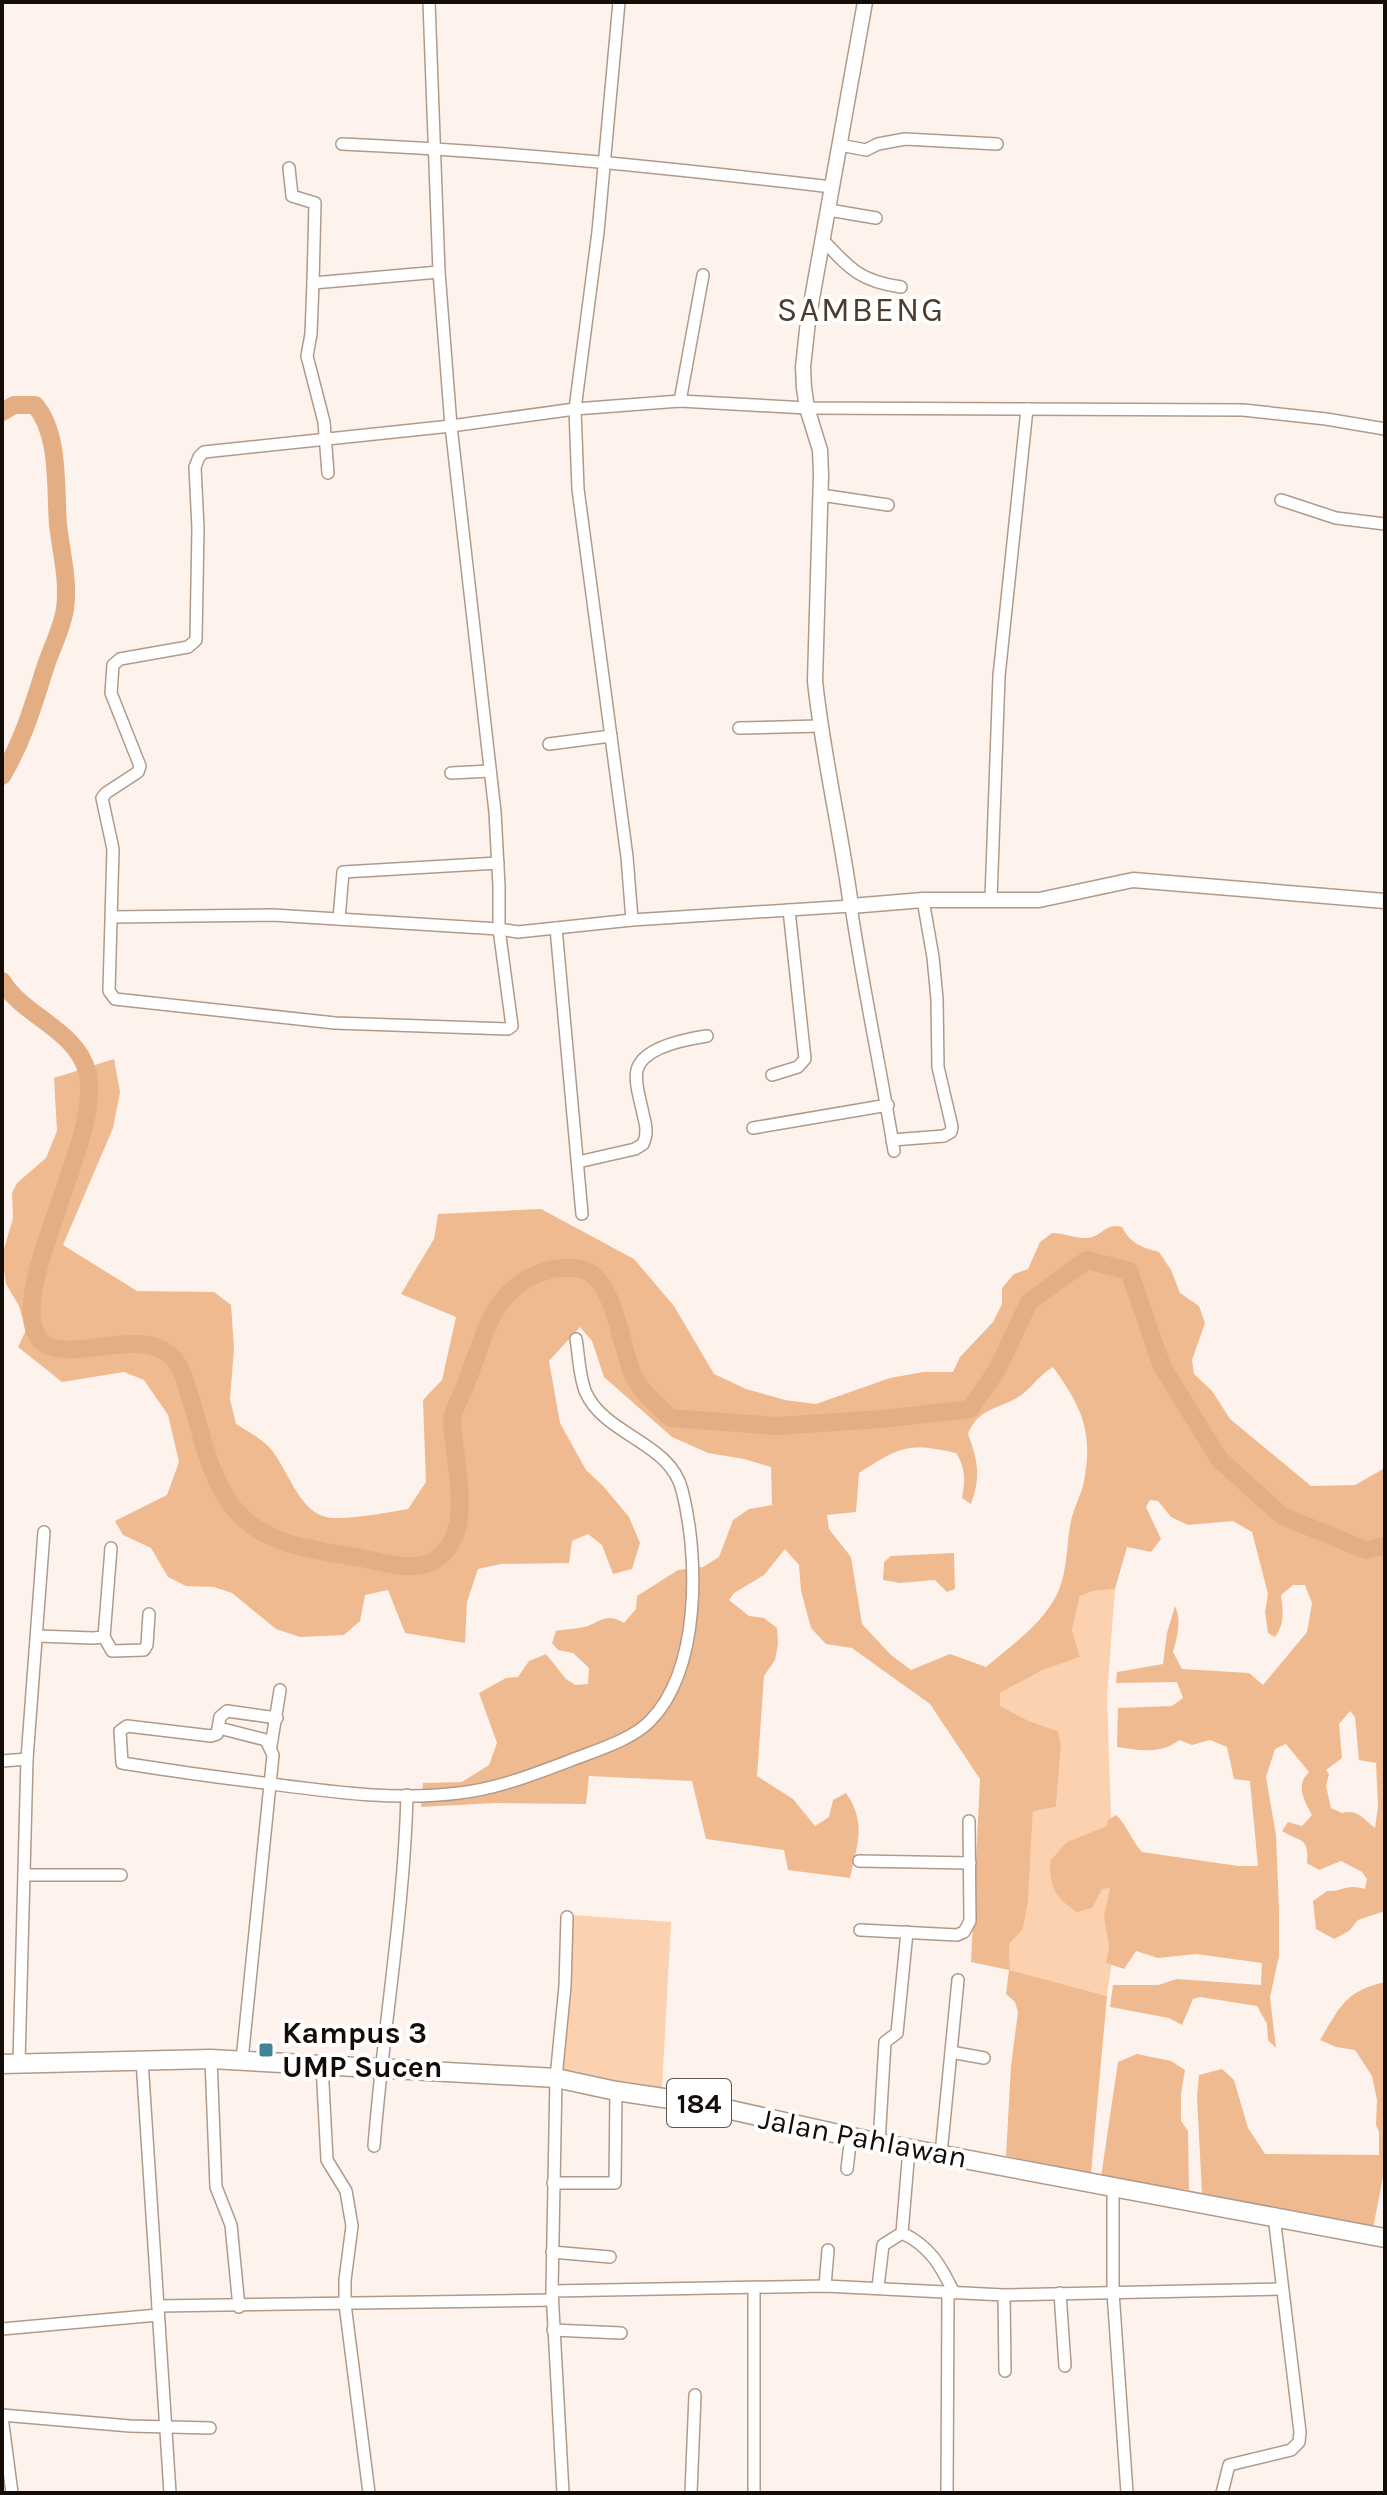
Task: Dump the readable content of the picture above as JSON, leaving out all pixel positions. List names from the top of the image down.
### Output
{
  "streets": {
    "main road": ["184", "Jalan Pahlawan"]
  },
  "districts": ["SAMBENG"],
  "places": {
    "transit": ["Kampus 3 UMP Sucen"]
  }
}
